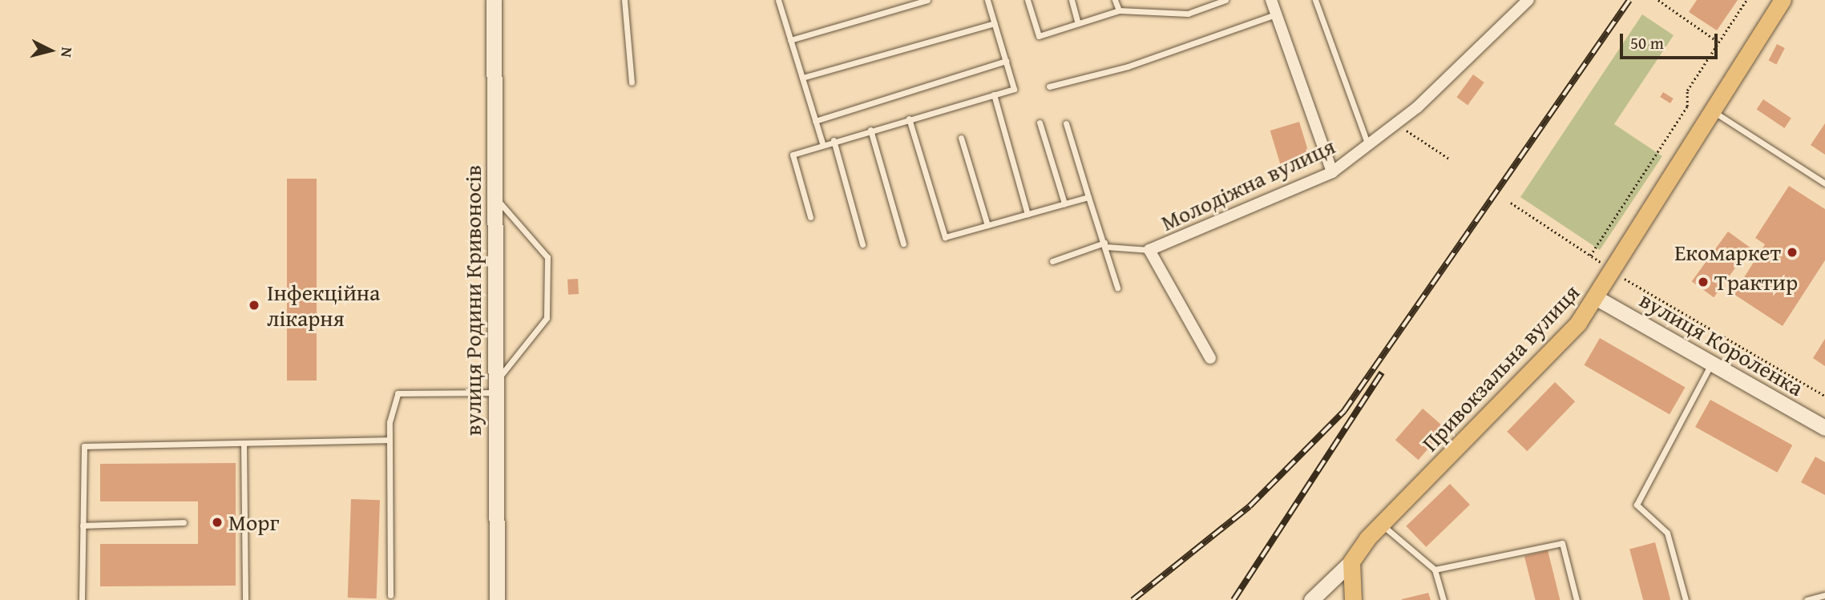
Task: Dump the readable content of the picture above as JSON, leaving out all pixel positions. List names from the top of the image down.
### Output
{
  "streets": {
    "main road": ["вулиця Родини Кривоносів", "вулиця Короленка", "Привокзальна вулиця"],
    "street": ["Молодіжна вулиця"]
  },
  "crossings": [
    ["вулиця Короленка", "Привокзальна вулиця"]
  ],
  "places": [
    "Екомаркет",
    "Трактир",
    "Інфекційна лікарня",
    "Морг"
  ],
  "scale_bar": "50 m",
  "north": "right"
}
